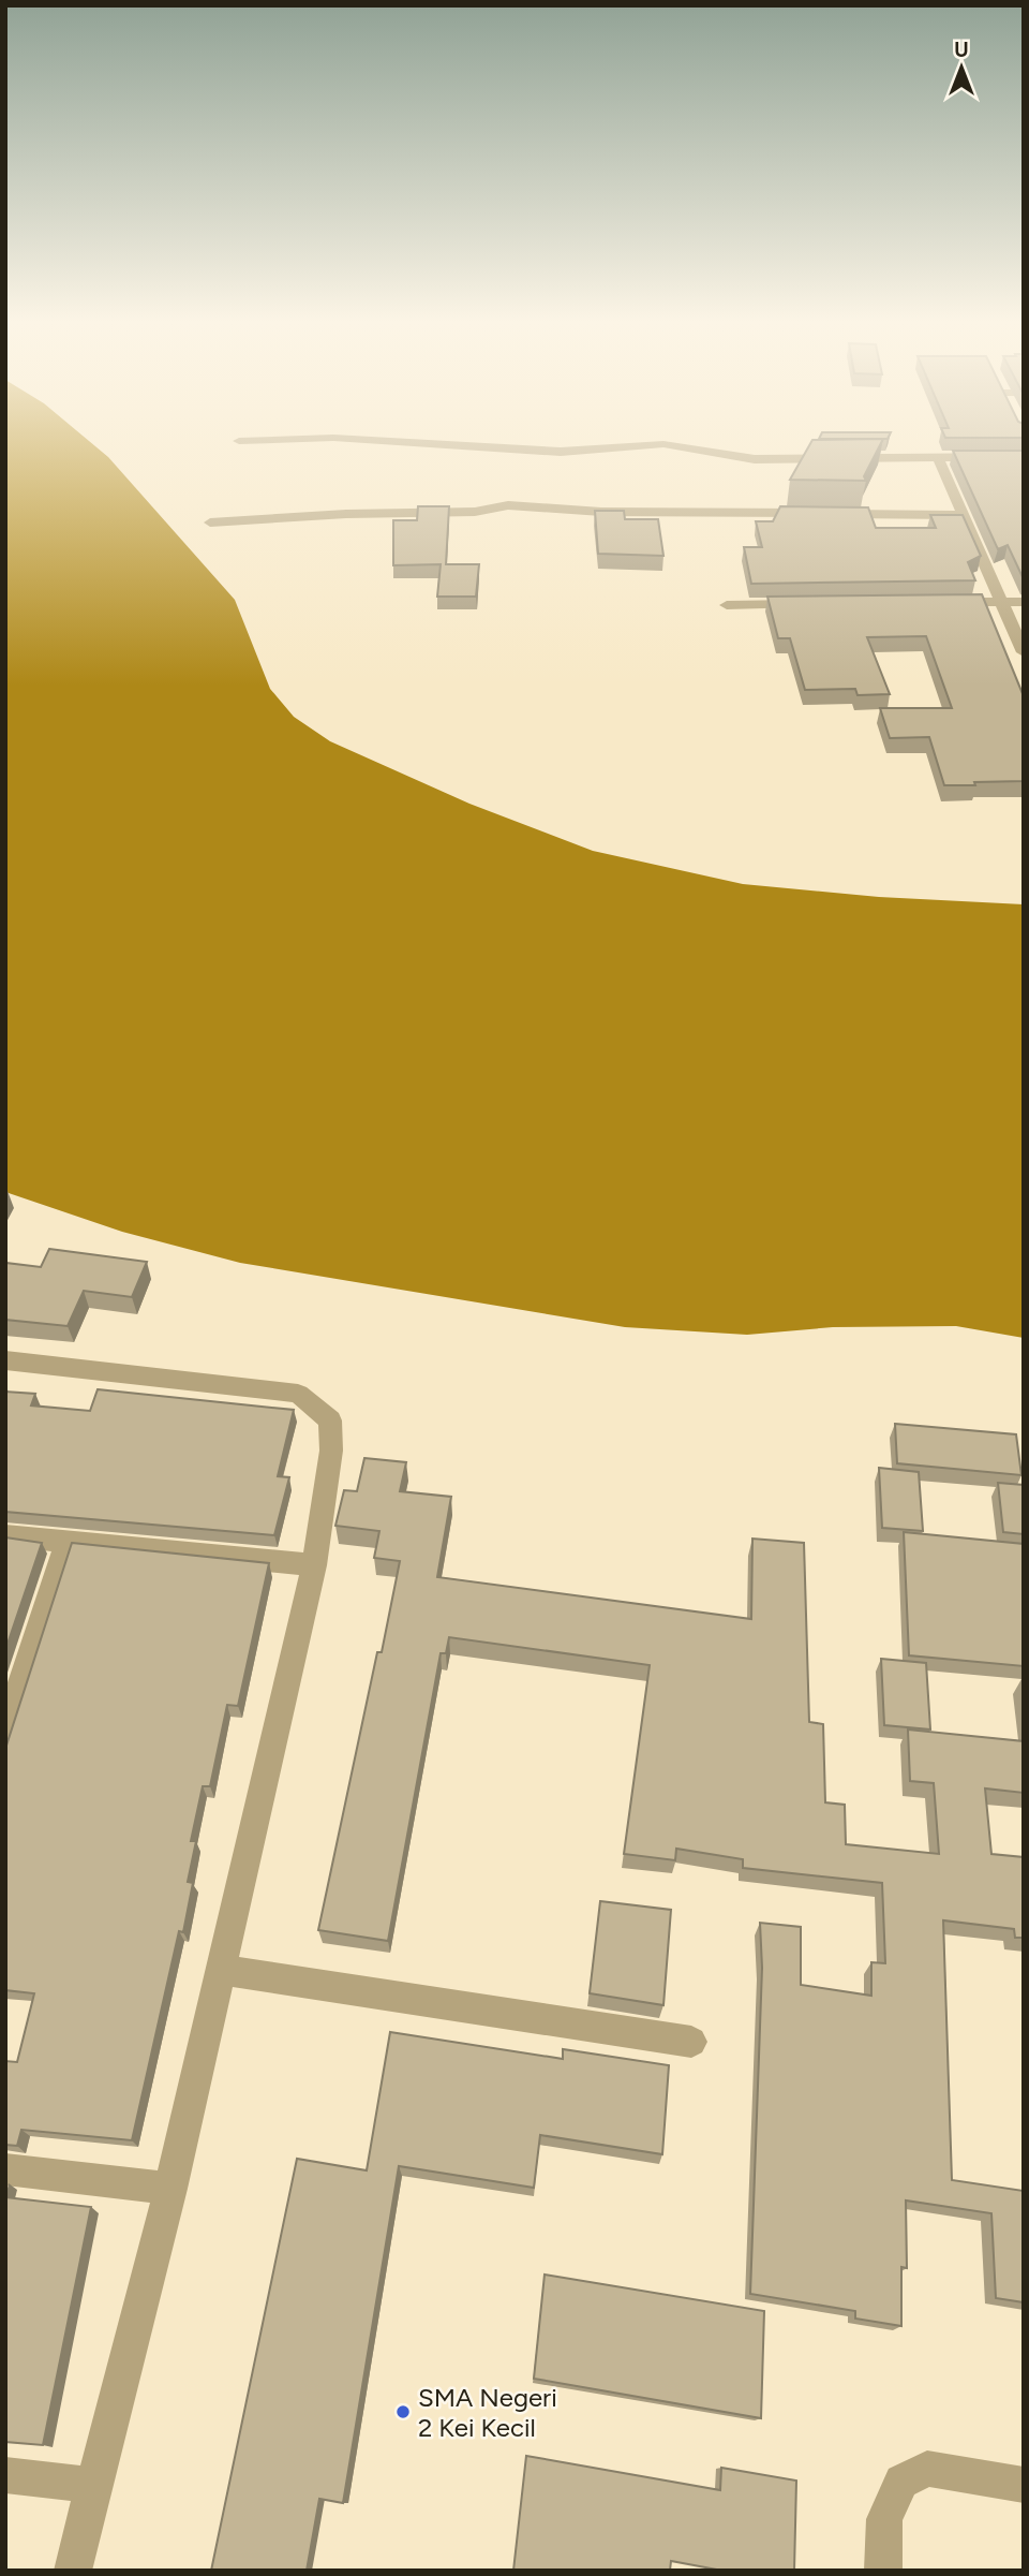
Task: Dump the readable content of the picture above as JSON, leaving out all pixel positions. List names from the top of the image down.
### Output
{
  "places": ["SMA Negeri 2 Kei Kecil"],
  "north": "top"
}
